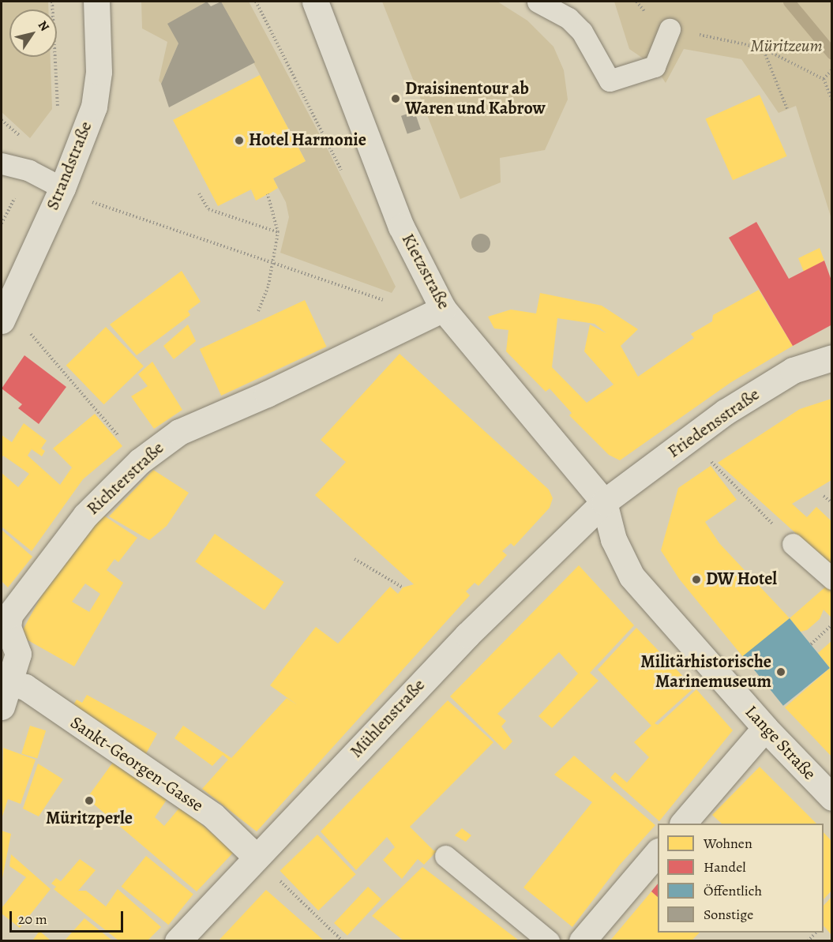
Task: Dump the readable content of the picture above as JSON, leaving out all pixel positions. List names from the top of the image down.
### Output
{
  "streets": {
    "street": [
      "Strandstraße",
      "Kietzstraße",
      "Friedensstraße",
      "Richterstraße",
      "Mühlenstraße",
      "Lange Straße",
      "Sankt-Georgen-Gasse"
    ]
  },
  "crossings": [
    ["Kietzstraße", "Friedensstraße"],
    ["Kietzstraße", "Richterstraße"],
    ["Kietzstraße", "Mühlenstraße"],
    ["Kietzstraße", "Lange Straße"],
    ["Friedensstraße", "Mühlenstraße"],
    ["Friedensstraße", "Lange Straße"],
    ["Richterstraße", "Sankt-Georgen-Gasse"],
    ["Mühlenstraße", "Lange Straße"],
    ["Mühlenstraße", "Sankt-Georgen-Gasse"]
  ],
  "parks": ["Müritzeum"],
  "places": [
    "Draisinentour ab Waren und Kabrow",
    "Hotel Harmonie",
    "DW Hotel",
    "Militärhistorische Marinemuseum",
    "Müritzperle"
  ],
  "legend": [
    "Wohnen",
    "Handel",
    "Öffentlich",
    "Sonstige"
  ],
  "scale_bar": "20 m",
  "north": "top right"
}
